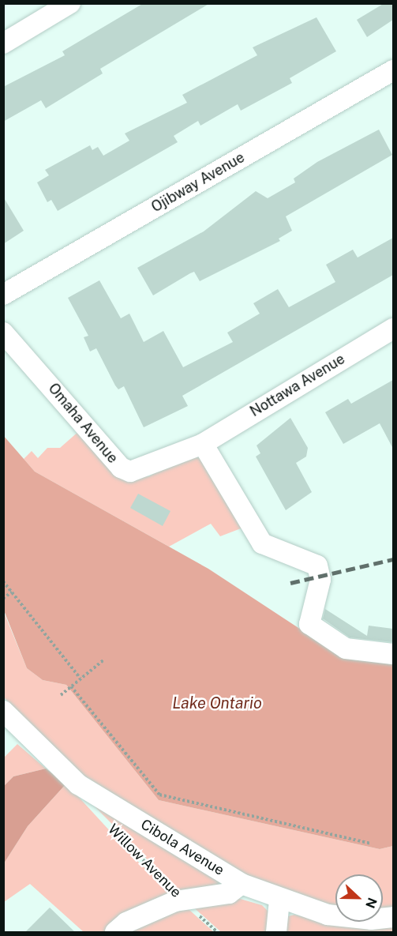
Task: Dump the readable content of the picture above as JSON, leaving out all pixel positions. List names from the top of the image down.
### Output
{
  "streets": {
    "street": [
      "Ojibway Avenue",
      "Nottawa Avenue",
      "Omaha Avenue",
      "Cibola Avenue"
    ],
    "path": ["Willow Avenue"]
  },
  "crossings": [
    ["Nottawa Avenue", "Omaha Avenue"]
  ],
  "water": ["Lake Ontario"],
  "north": "right"
}
